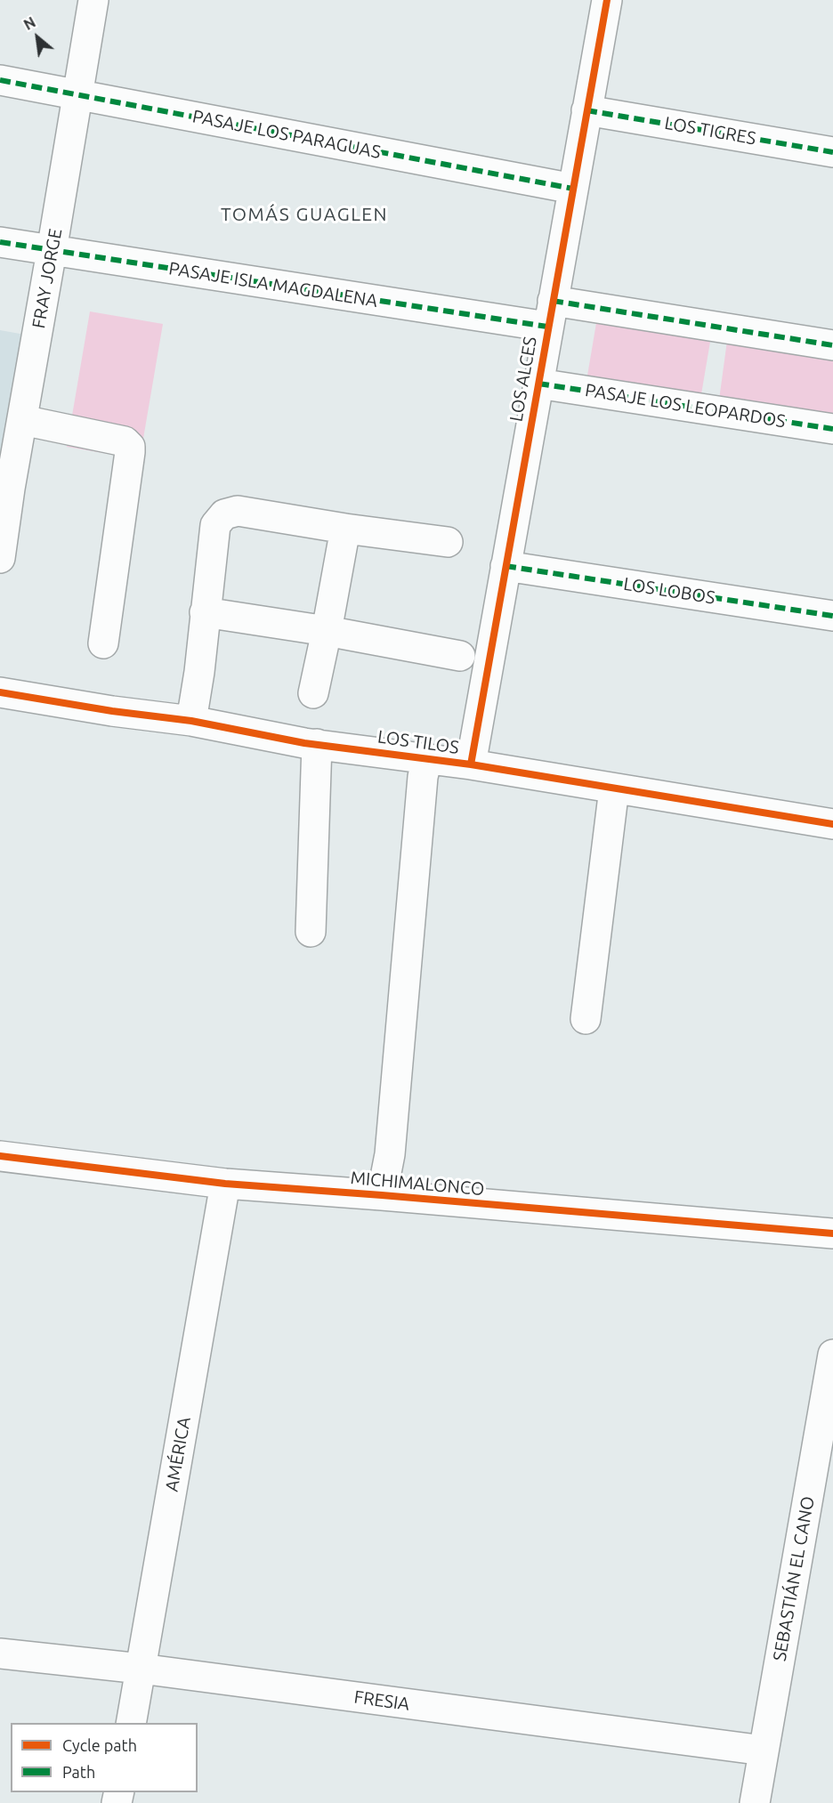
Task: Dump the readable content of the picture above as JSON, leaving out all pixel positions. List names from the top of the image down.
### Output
{
  "streets": {
    "street": [
      "LOS TIGRES",
      "PASAJE LOS PARAGUAS",
      "FRAY JORGE",
      "PASAJE ISLA MAGDALENA",
      "LOS ALCES",
      "PASAJE LOS LEOPARDOS",
      "LOS LOBOS",
      "LOS TILOS",
      "MICHIMALONCO",
      "AMÉRICA",
      "SEBASTIÁN EL CANO",
      "FRESIA"
    ]
  },
  "crossings": [
    ["LOS TIGRES", "LOS ALCES"],
    ["PASAJE LOS PARAGUAS", "FRAY JORGE"],
    ["PASAJE LOS PARAGUAS", "LOS ALCES"],
    ["FRAY JORGE", "PASAJE ISLA MAGDALENA"],
    ["PASAJE ISLA MAGDALENA", "LOS ALCES"],
    ["LOS ALCES", "PASAJE LOS LEOPARDOS"],
    ["LOS ALCES", "LOS LOBOS"],
    ["LOS ALCES", "LOS TILOS"],
    ["MICHIMALONCO", "AMÉRICA"],
    ["AMÉRICA", "FRESIA"],
    ["SEBASTIÁN EL CANO", "FRESIA"]
  ],
  "districts": ["TOMÁS GUAGLEN"],
  "legend": ["Cycle path", "Path"],
  "north": "top left"
}
